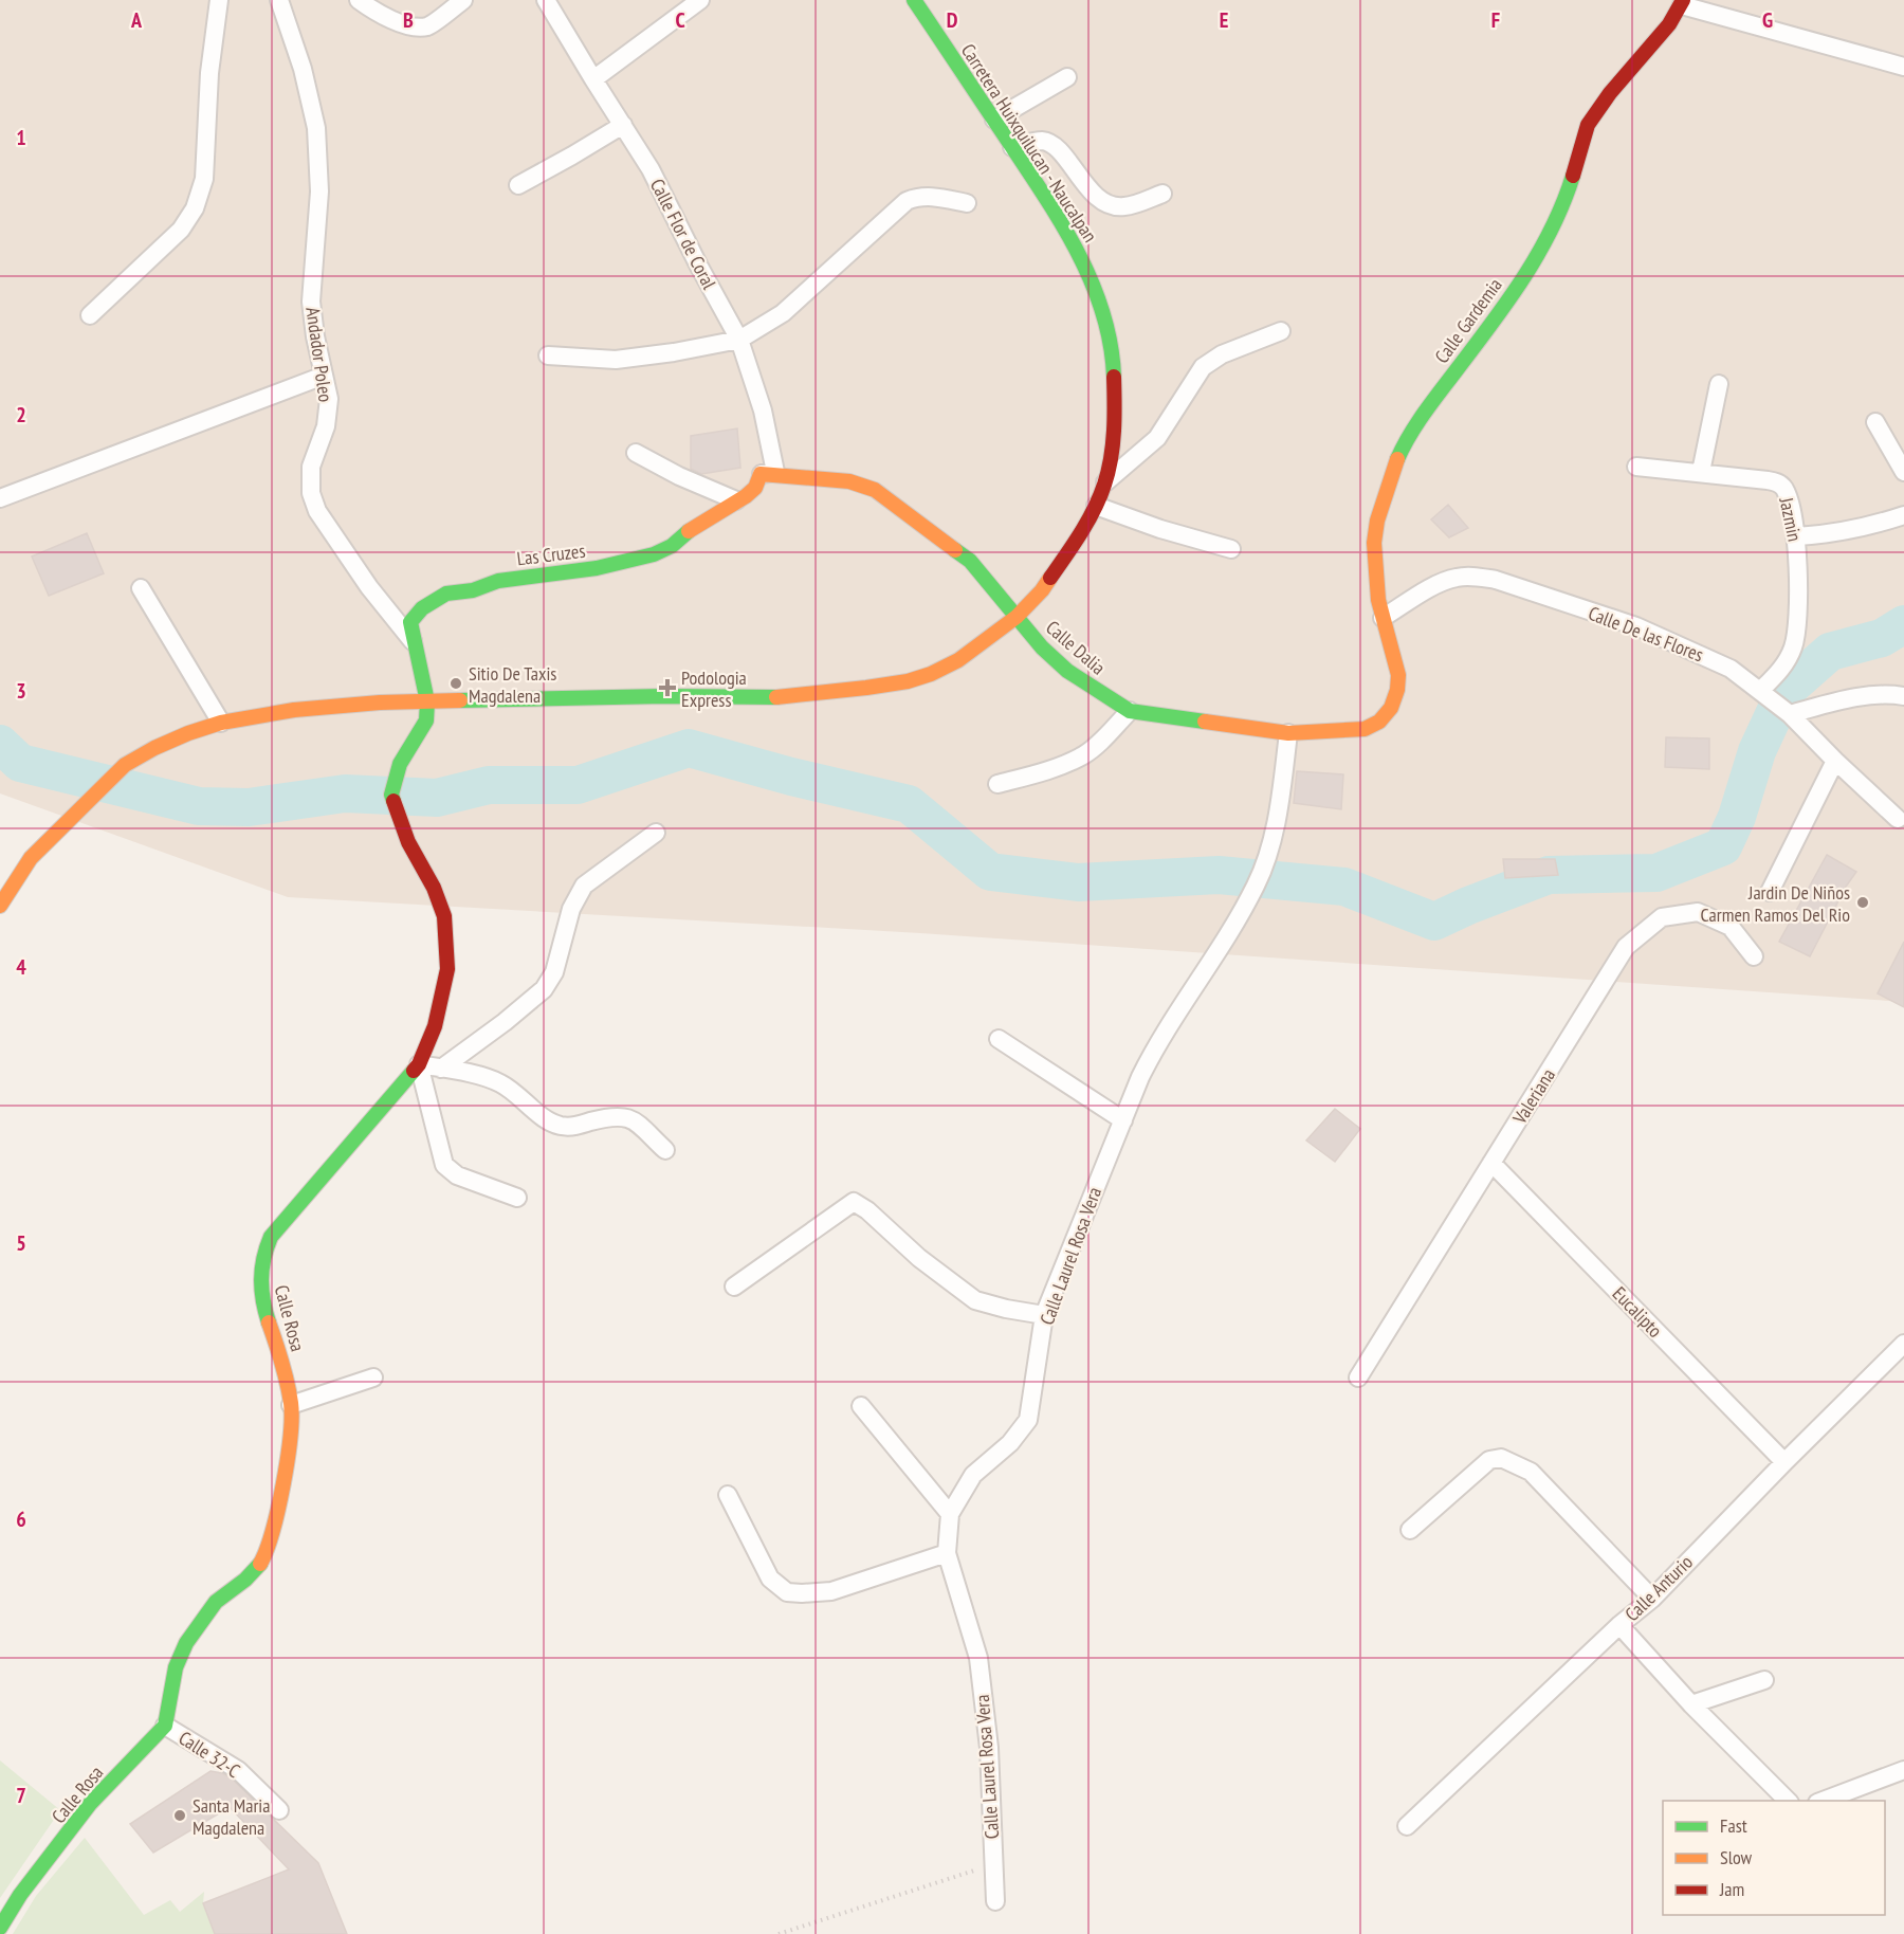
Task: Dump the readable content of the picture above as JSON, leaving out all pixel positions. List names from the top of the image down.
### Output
{
  "streets": {
    "street": [
      "Carretera Huixquilucan - Naucalpan",
      "Calle Flor de Coral",
      "Calle Gardemia",
      "Andador Poleo",
      "Jazmin",
      "Las Cruzes",
      "Calle De las Flores",
      "Calle Dalia",
      "Valeriana",
      "Calle Laurel Rosa Vera",
      "Eucalipto",
      "Calle Rosa",
      "Calle Anturio",
      "Calle 32-C"
    ]
  },
  "crossings": [
    ["Carretera Huixquilucan - Naucalpan", "Las Cruzes"],
    ["Carretera Huixquilucan - Naucalpan", "Calle Dalia"],
    ["Carretera Huixquilucan - Naucalpan", "Calle Rosa"],
    ["Calle Flor de Coral", "Las Cruzes"],
    ["Calle Flor de Coral", "Calle Dalia"],
    ["Calle Gardemia", "Calle De las Flores"],
    ["Calle Gardemia", "Calle Dalia"],
    ["Andador Poleo", "Las Cruzes"],
    ["Jazmin", "Calle De las Flores"],
    ["Las Cruzes", "Calle Dalia"],
    ["Las Cruzes", "Calle Rosa"],
    ["Calle Dalia", "Calle Laurel Rosa Vera"],
    ["Valeriana", "Eucalipto"],
    ["Eucalipto", "Calle Anturio"],
    ["Calle Rosa", "Calle 32-C"]
  ],
  "places": {
    "other": ["Sitio De Taxis Magdalena", "Jardin De Niños Carmen Ramos Del Rio", "Santa Maria Magdalena"],
    "health": ["Podologia Express"]
  },
  "legend": ["Fast", "Slow", "Jam"],
  "grid": {
    "columns": [
      "A",
      "B",
      "C",
      "D",
      "E",
      "F",
      "G"
    ],
    "rows": [
      "1",
      "2",
      "3",
      "4",
      "5",
      "6",
      "7"
    ]
  }
}
